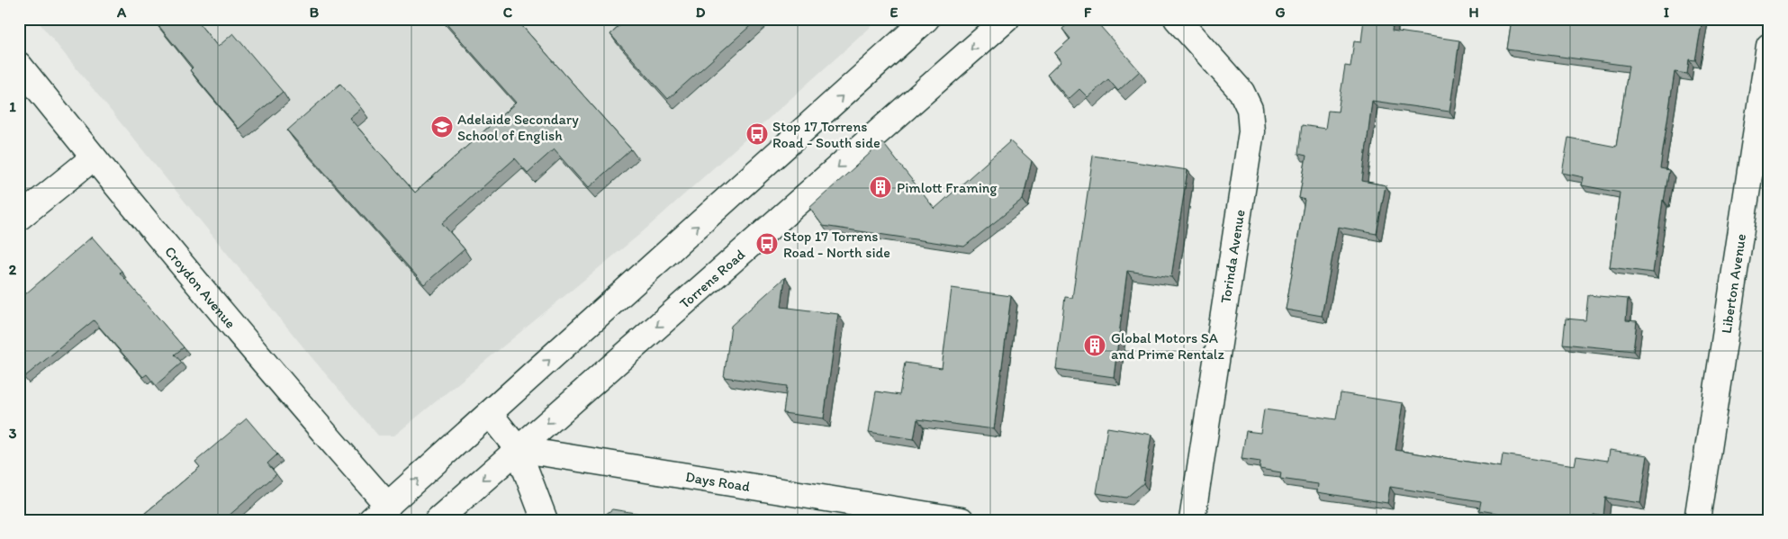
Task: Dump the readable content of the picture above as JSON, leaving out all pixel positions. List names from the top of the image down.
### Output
{
  "streets": {
    "main road": [
      "Torinda Avenue",
      "Torrens Road",
      "Liberton Avenue",
      "Croydon Avenue",
      "Days Road"
    ]
  },
  "crossings": [
    ["Torrens Road", "Days Road"]
  ],
  "places": {
    "school or university": ["Adelaide Secondary School of English"],
    "bus stop": ["Stop 17 Torrens Road - South side", "Stop 17 Torrens Road - North side"],
    "building": ["Pimlott Framing", "Global Motors SA and Prime Rentalz"]
  },
  "grid": {
    "columns": [
      "A",
      "B",
      "C",
      "D",
      "E",
      "F",
      "G",
      "H",
      "I"
    ],
    "rows": ["1", "2", "3"]
  }
}
